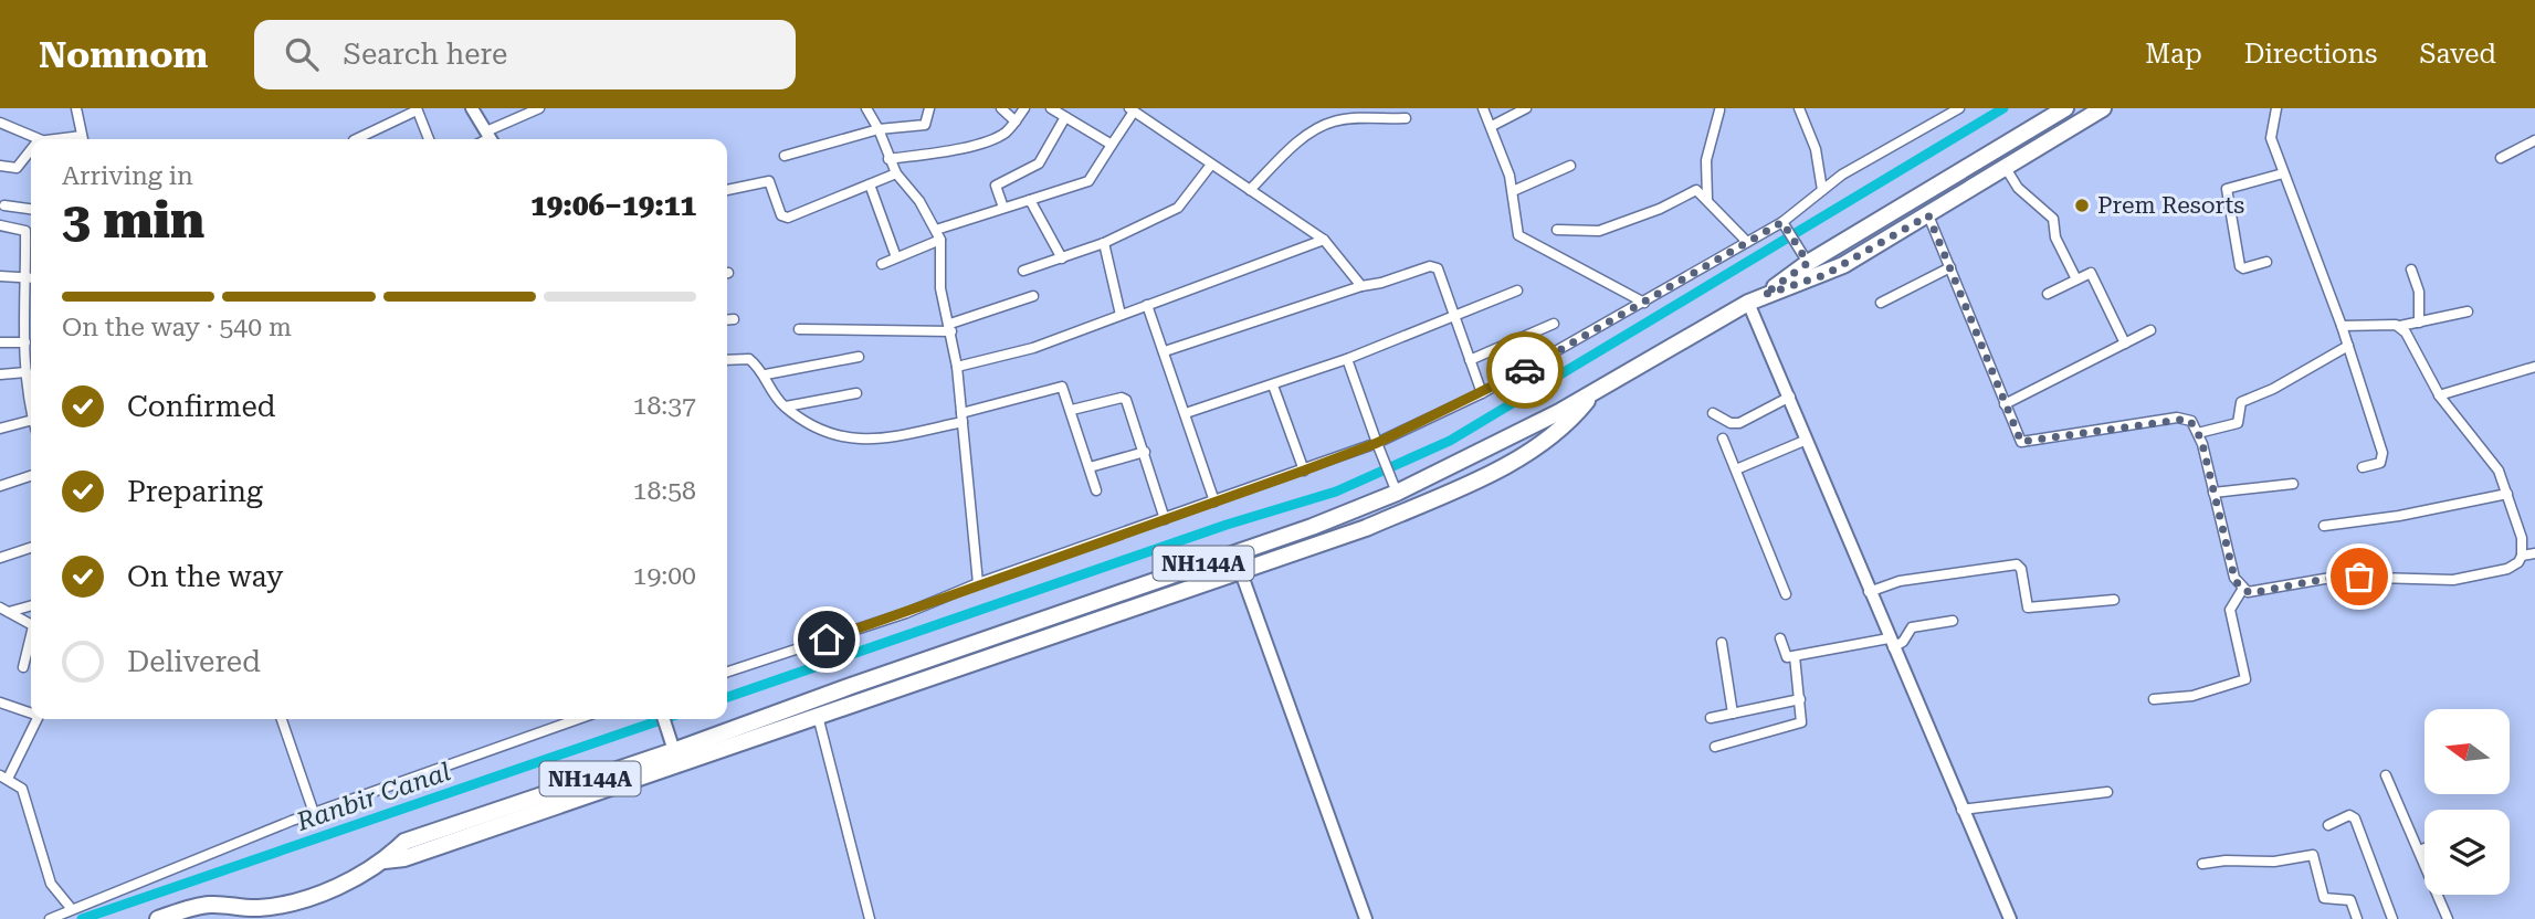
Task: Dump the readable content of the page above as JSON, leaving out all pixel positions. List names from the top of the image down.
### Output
{
  "streets": {
    "highway": ["NH144A"]
  },
  "water": ["Ranbir Canal"],
  "places": ["Prem Resorts"],
  "north": "left",
  "page": {
    "header": "Nomnom",
    "search": "Search here",
    "nav": ["Map", "Directions", "Saved"],
    "heading": ["3 min", "Arriving in", "19:06–19:11"],
    "bar": "On the way · 540 m",
    "list": [
      ["Confirmed", "18:37"],
      ["Preparing", "18:58"],
      ["On the way", "19:00"],
      "Delivered"
    ]
  }
}
